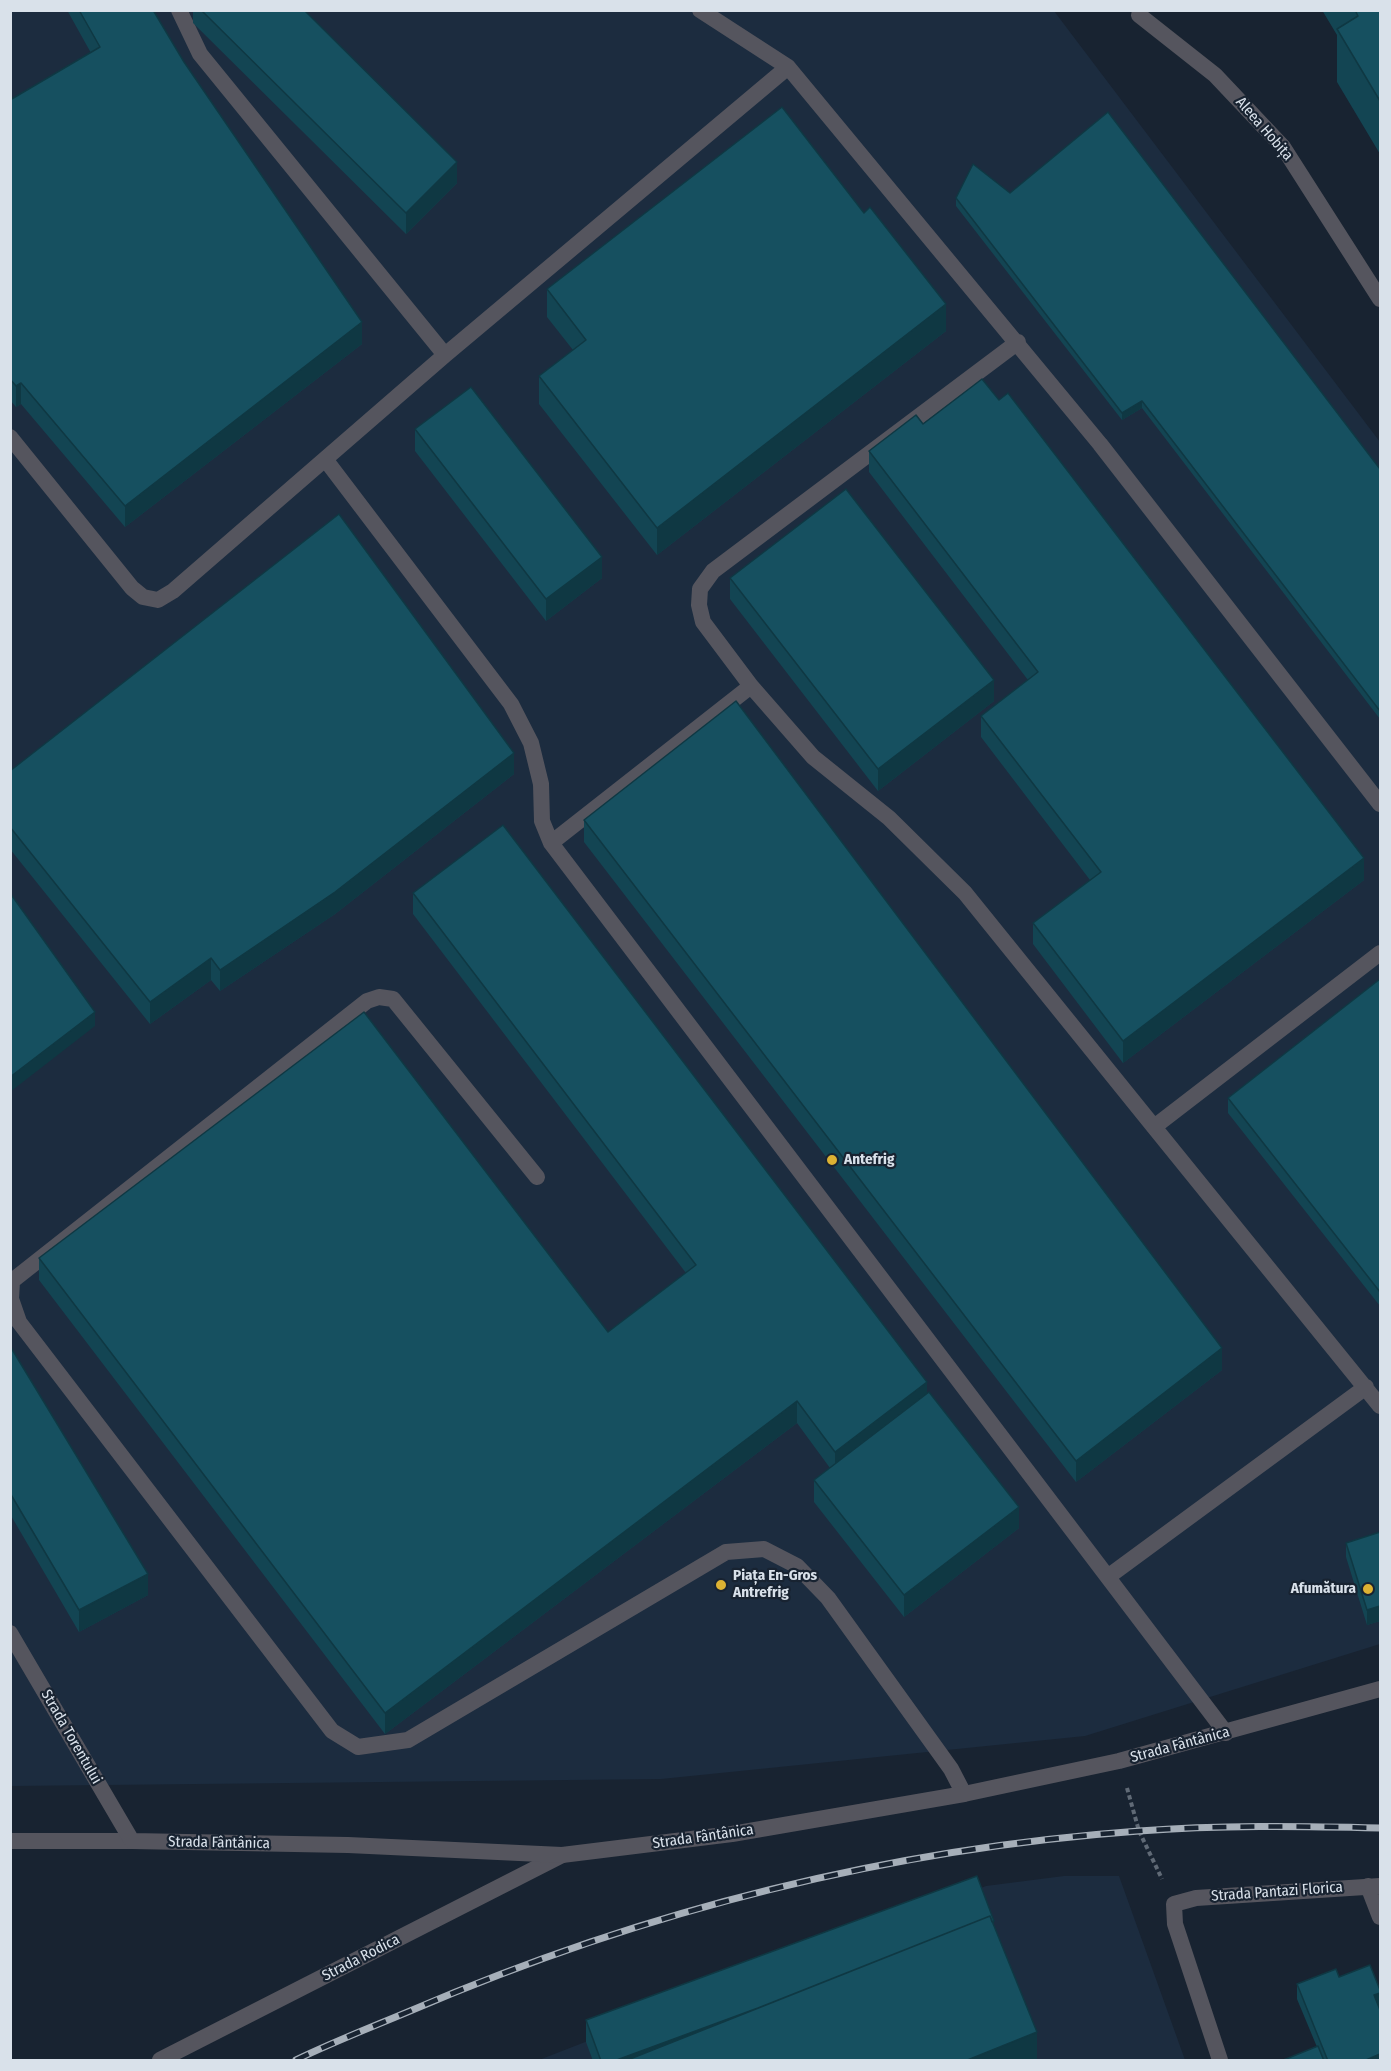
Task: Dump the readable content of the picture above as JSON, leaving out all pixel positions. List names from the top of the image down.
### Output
{
  "streets": {
    "street": [
      "Aleea Hobița",
      "Strada Torentului",
      "Strada Fântânica",
      "Strada Pantazi Florica",
      "Strada Rodica"
    ]
  },
  "crossings": [
    ["Strada Torentului", "Strada Fântânica"],
    ["Strada Fântânica", "Strada Rodica"]
  ],
  "places": ["Antefrig", "Piața En-Gros Antrefrig", "Afumătura"]
}
